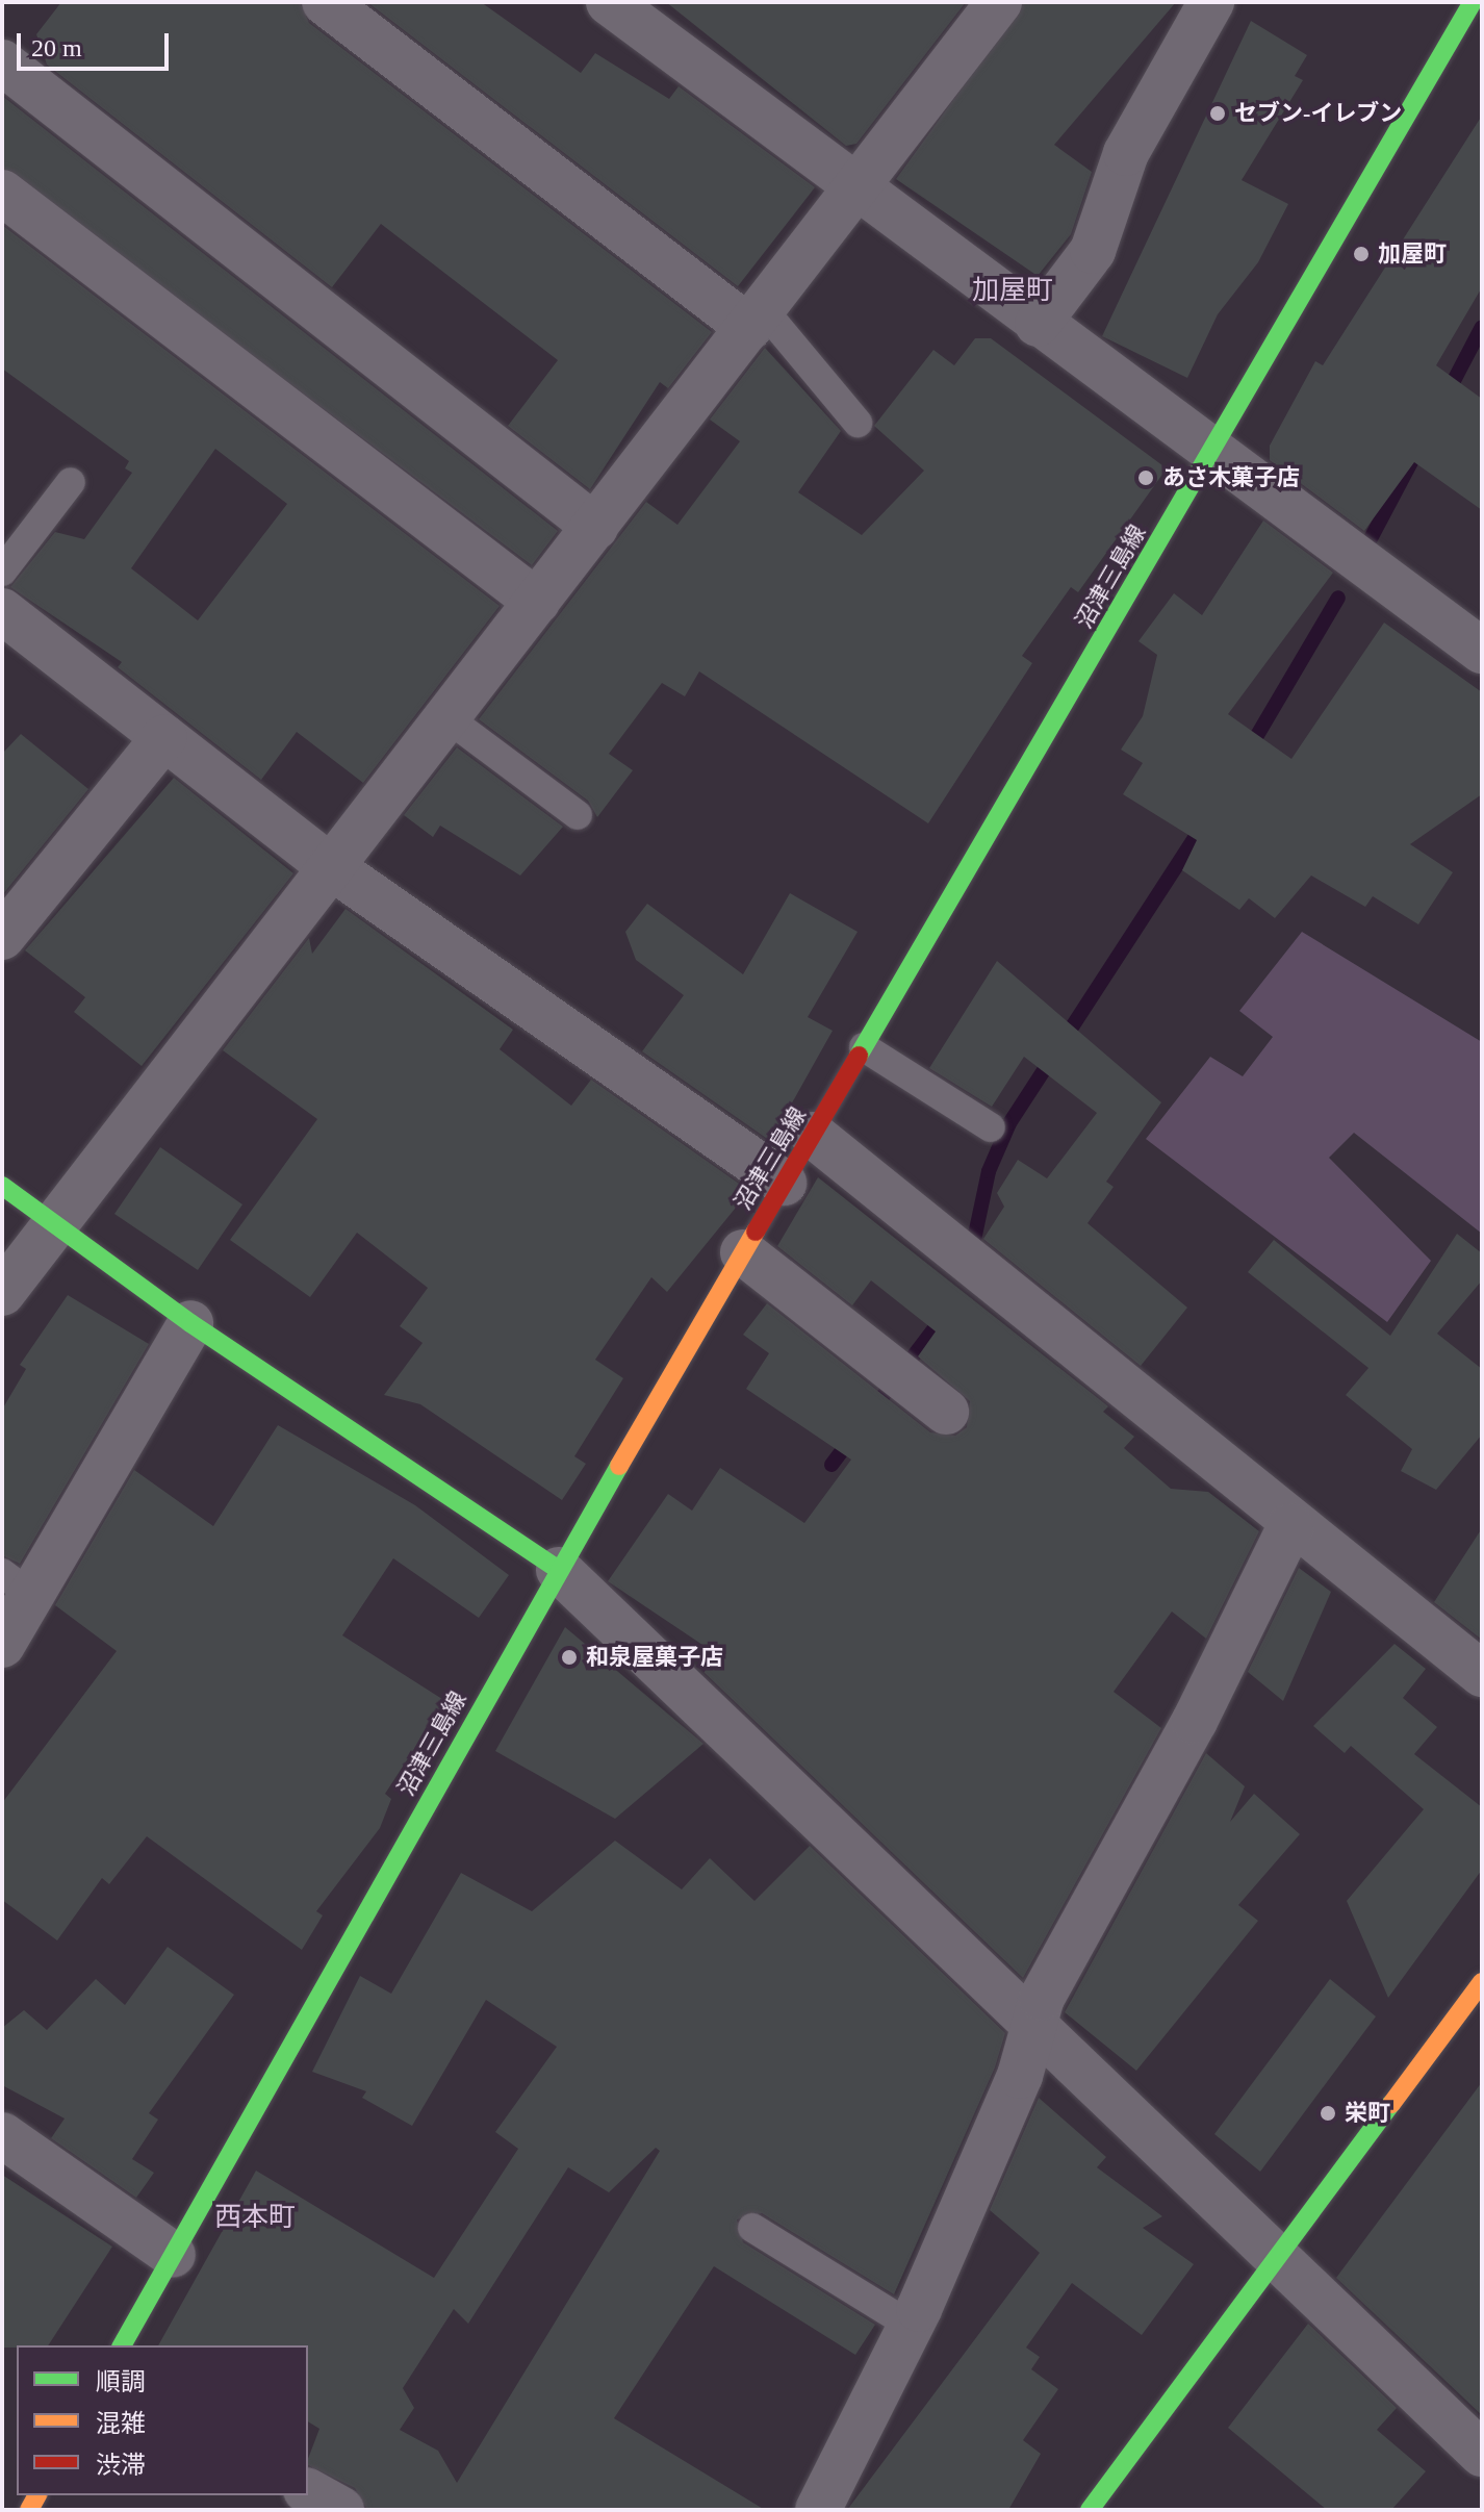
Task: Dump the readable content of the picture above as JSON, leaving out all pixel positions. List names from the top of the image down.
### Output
{
  "streets": {
    "main road": ["沼津三島線"]
  },
  "districts": ["加屋町", "西本町"],
  "places": [
    "セブン-イレブン",
    "加屋町",
    "あさ木菓子店",
    "和泉屋菓子店",
    "栄町"
  ],
  "legend": ["順調", "混雑", "渋滞"],
  "scale_bar": "20 m"
}
